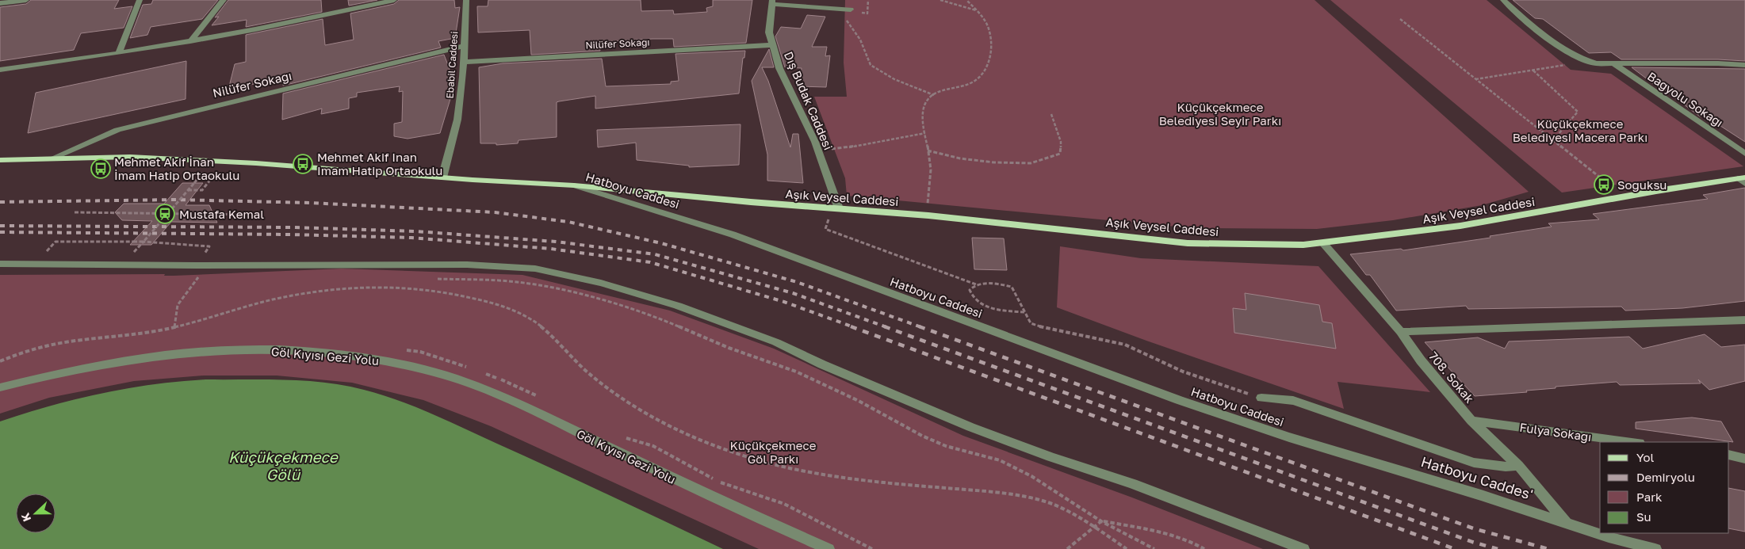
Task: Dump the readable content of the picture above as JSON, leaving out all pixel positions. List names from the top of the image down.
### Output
{
  "streets": {
    "main road": ["Aşık Veysel Caddesi"],
    "street": [
      "Nilüfer Sokağı",
      "Ebabil Caddesi",
      "Bağyolu Sokağı",
      "Dış Budak Caddesi",
      "Hatboyu Caddesi",
      "Göl Kıyısı Gezi Yolu",
      "708. Sokak",
      "Fulya Sokağı",
      "Hatboyu Caddes'"
    ]
  },
  "crossings": [
    ["Nilüfer Sokağı", "Ebabil Caddesi"],
    ["Nilüfer Sokağı", "Dış Budak Caddesi"],
    ["Nilüfer Sokağı", "Aşık Veysel Caddesi"],
    ["Ebabil Caddesi", "Aşık Veysel Caddesi"],
    ["Dış Budak Caddesi", "Aşık Veysel Caddesi"],
    ["Hatboyu Caddesi", "Aşık Veysel Caddesi"],
    ["Hatboyu Caddesi", "Hatboyu Caddes'"],
    ["Aşık Veysel Caddesi", "708. Sokak"],
    ["708. Sokak", "Fulya Sokağı"],
    ["708. Sokak", "Hatboyu Caddes'"]
  ],
  "water": ["Küçükçekmece Gölü"],
  "parks": ["Küçükçekmece Belediyesi Seyir Parkı", "Küçükçekmece Belediyesi Macera Parkı", "Küçükçekmece Göl Parkı"],
  "places": {
    "bus stop": ["Mehmet Akif Inan Imam Hatip Ortaokulu", "Mehmet Akif İnan İmam Hatip Ortaokulu", "Soğuksu"],
    "station": ["Mustafa Kemal"]
  },
  "legend": [
    "Yol",
    "Demiryolu",
    "Park",
    "Su"
  ],
  "north": "left"
}
